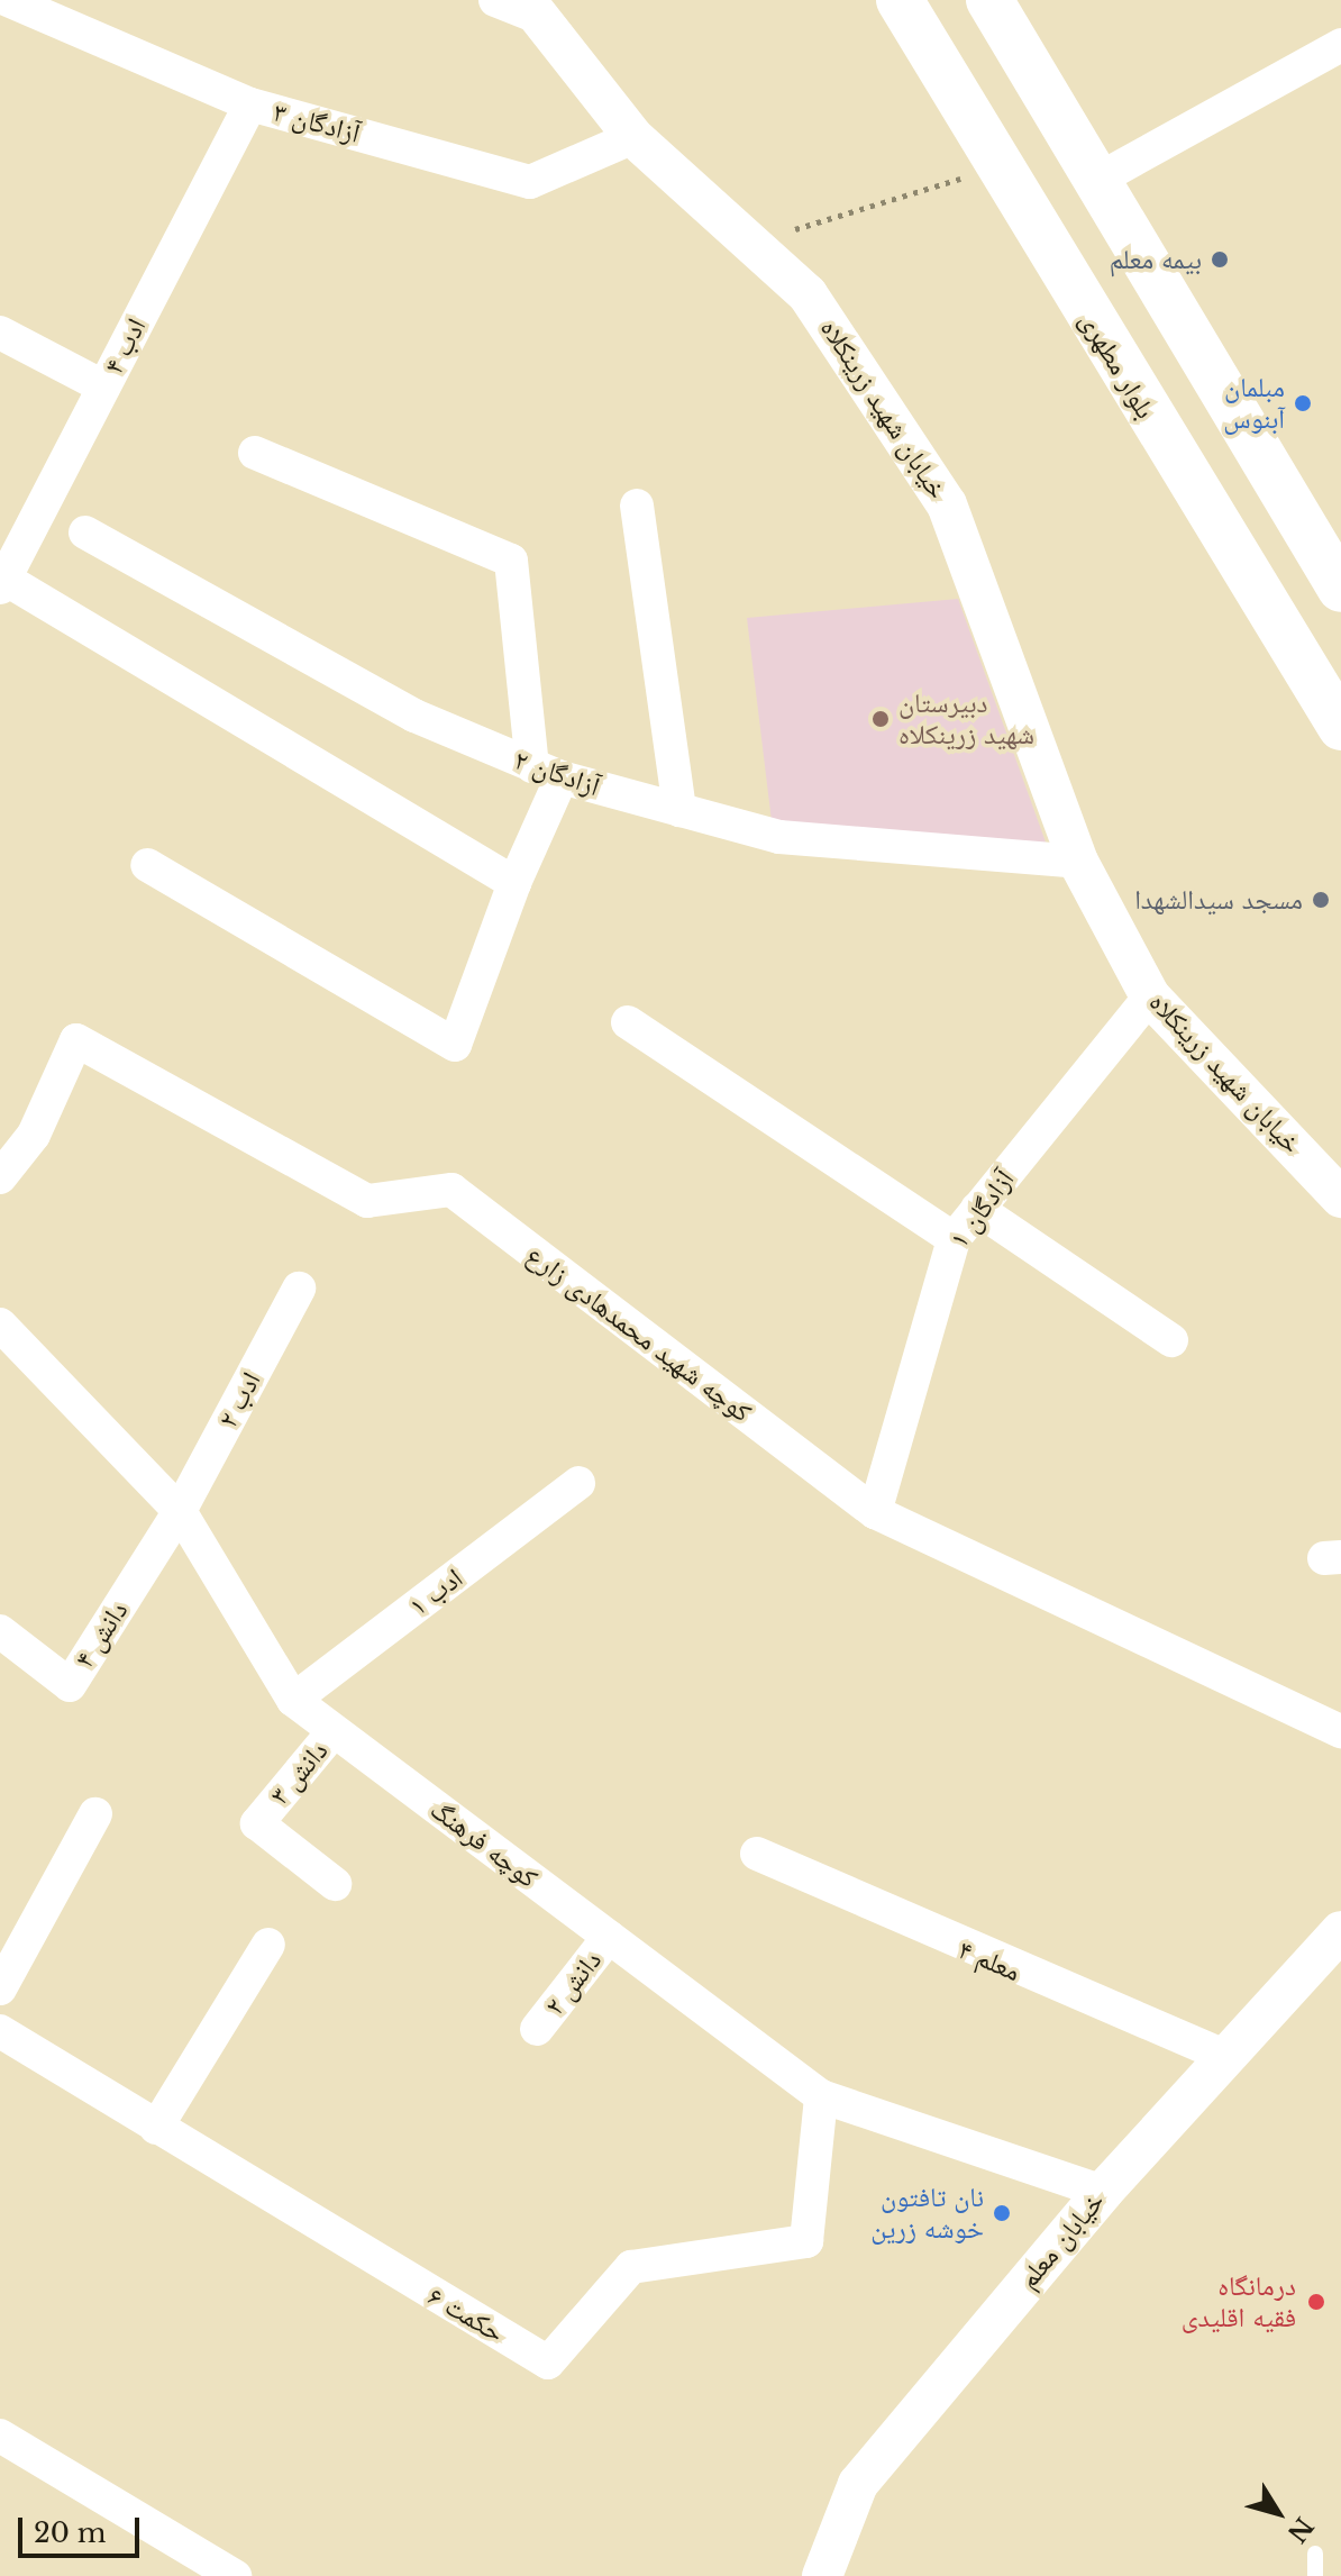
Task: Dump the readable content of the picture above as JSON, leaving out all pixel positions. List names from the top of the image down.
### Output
{
  "streets": {
    "main road": ["بلوار مطهری"],
    "street": [
      "آزادگان ۳",
      "ادب ۴",
      "خیابان شهید زرینکلاه",
      "آزادگان ۲",
      "آزادگان ۱",
      "کوچه شهید محمدهادی زارع",
      "ادب ۲",
      "ادب ۱",
      "دانش ۴",
      "دانش ۳",
      "کوچه فرهنگ",
      "معلم ۴",
      "دانش ۲",
      "خیابان معلم",
      "حکمت ۶"
    ]
  },
  "crossings": [
    ["آزادگان ۳", "ادب ۴"],
    ["آزادگان ۳", "خیابان شهید زرینکلاه"],
    ["خیابان شهید زرینکلاه", "آزادگان ۲"],
    ["خیابان شهید زرینکلاه", "آزادگان ۱"],
    ["آزادگان ۱", "کوچه شهید محمدهادی زارع"],
    ["ادب ۲", "دانش ۴"],
    ["ادب ۲", "کوچه فرهنگ"],
    ["ادب ۱", "کوچه فرهنگ"],
    ["دانش ۴", "کوچه فرهنگ"],
    ["دانش ۳", "کوچه فرهنگ"],
    ["کوچه فرهنگ", "دانش ۲"],
    ["کوچه فرهنگ", "خیابان معلم"],
    ["کوچه فرهنگ", "حکمت ۶"],
    ["معلم ۴", "خیابان معلم"]
  ],
  "places": [
    "بیمه معلم",
    "مبلمان آبنوس",
    "دبیرستان شهید زرینکلاه",
    "مسجد سیدالشهدا",
    "نان تافتون خوشه زرین",
    "درمانگاه فقیه اقلیدی"
  ],
  "scale_bar": "20 m",
  "north": "bottom right"
}
